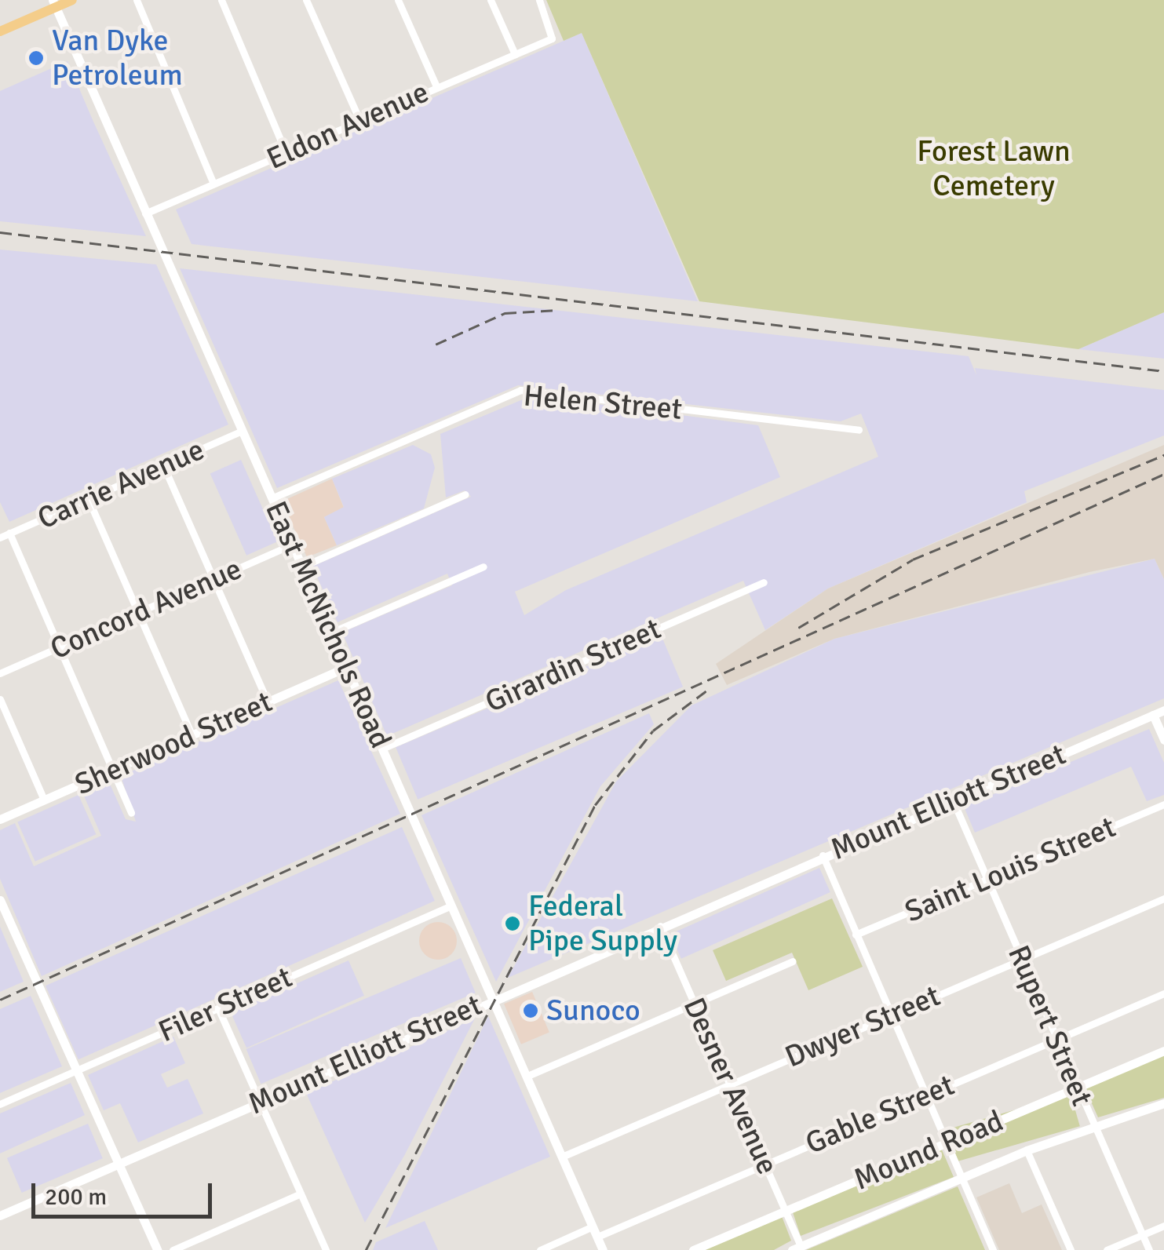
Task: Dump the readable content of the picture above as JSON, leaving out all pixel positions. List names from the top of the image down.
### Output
{
  "streets": {
    "main road": [
      "East McNichols Road",
      "Sherwood Street",
      "Mount Elliott Street",
      "Mound Road"
    ],
    "street": [
      "Eldon Avenue",
      "Helen Street",
      "Carrie Avenue",
      "Concord Avenue",
      "Girardin Street",
      "Saint Louis Street",
      "Filer Street",
      "Rupert Street",
      "Dwyer Street",
      "Desner Avenue",
      "Gable Street"
    ]
  },
  "crossings": [
    ["Eldon Avenue", "East McNichols Road"],
    ["Helen Street", "East McNichols Road"],
    ["Carrie Avenue", "East McNichols Road"],
    ["Concord Avenue", "East McNichols Road"],
    ["East McNichols Road", "Girardin Street"],
    ["East McNichols Road", "Sherwood Street"],
    ["East McNichols Road", "Mount Elliott Street"],
    ["East McNichols Road", "Filer Street"],
    ["East McNichols Road", "Dwyer Street"],
    ["East McNichols Road", "Gable Street"],
    ["Mount Elliott Street", "Rupert Street"],
    ["Mount Elliott Street", "Desner Avenue"],
    ["Saint Louis Street", "Rupert Street"],
    ["Rupert Street", "Dwyer Street"],
    ["Rupert Street", "Gable Street"],
    ["Rupert Street", "Mound Road"],
    ["Dwyer Street", "Desner Avenue"],
    ["Desner Avenue", "Gable Street"],
    ["Desner Avenue", "Mound Road"]
  ],
  "parks": ["Forest Lawn Cemetery"],
  "places": ["Van Dyke Petroleum", "Federal Pipe Supply", "Sunoco"],
  "scale_bar": "200 m"
}
